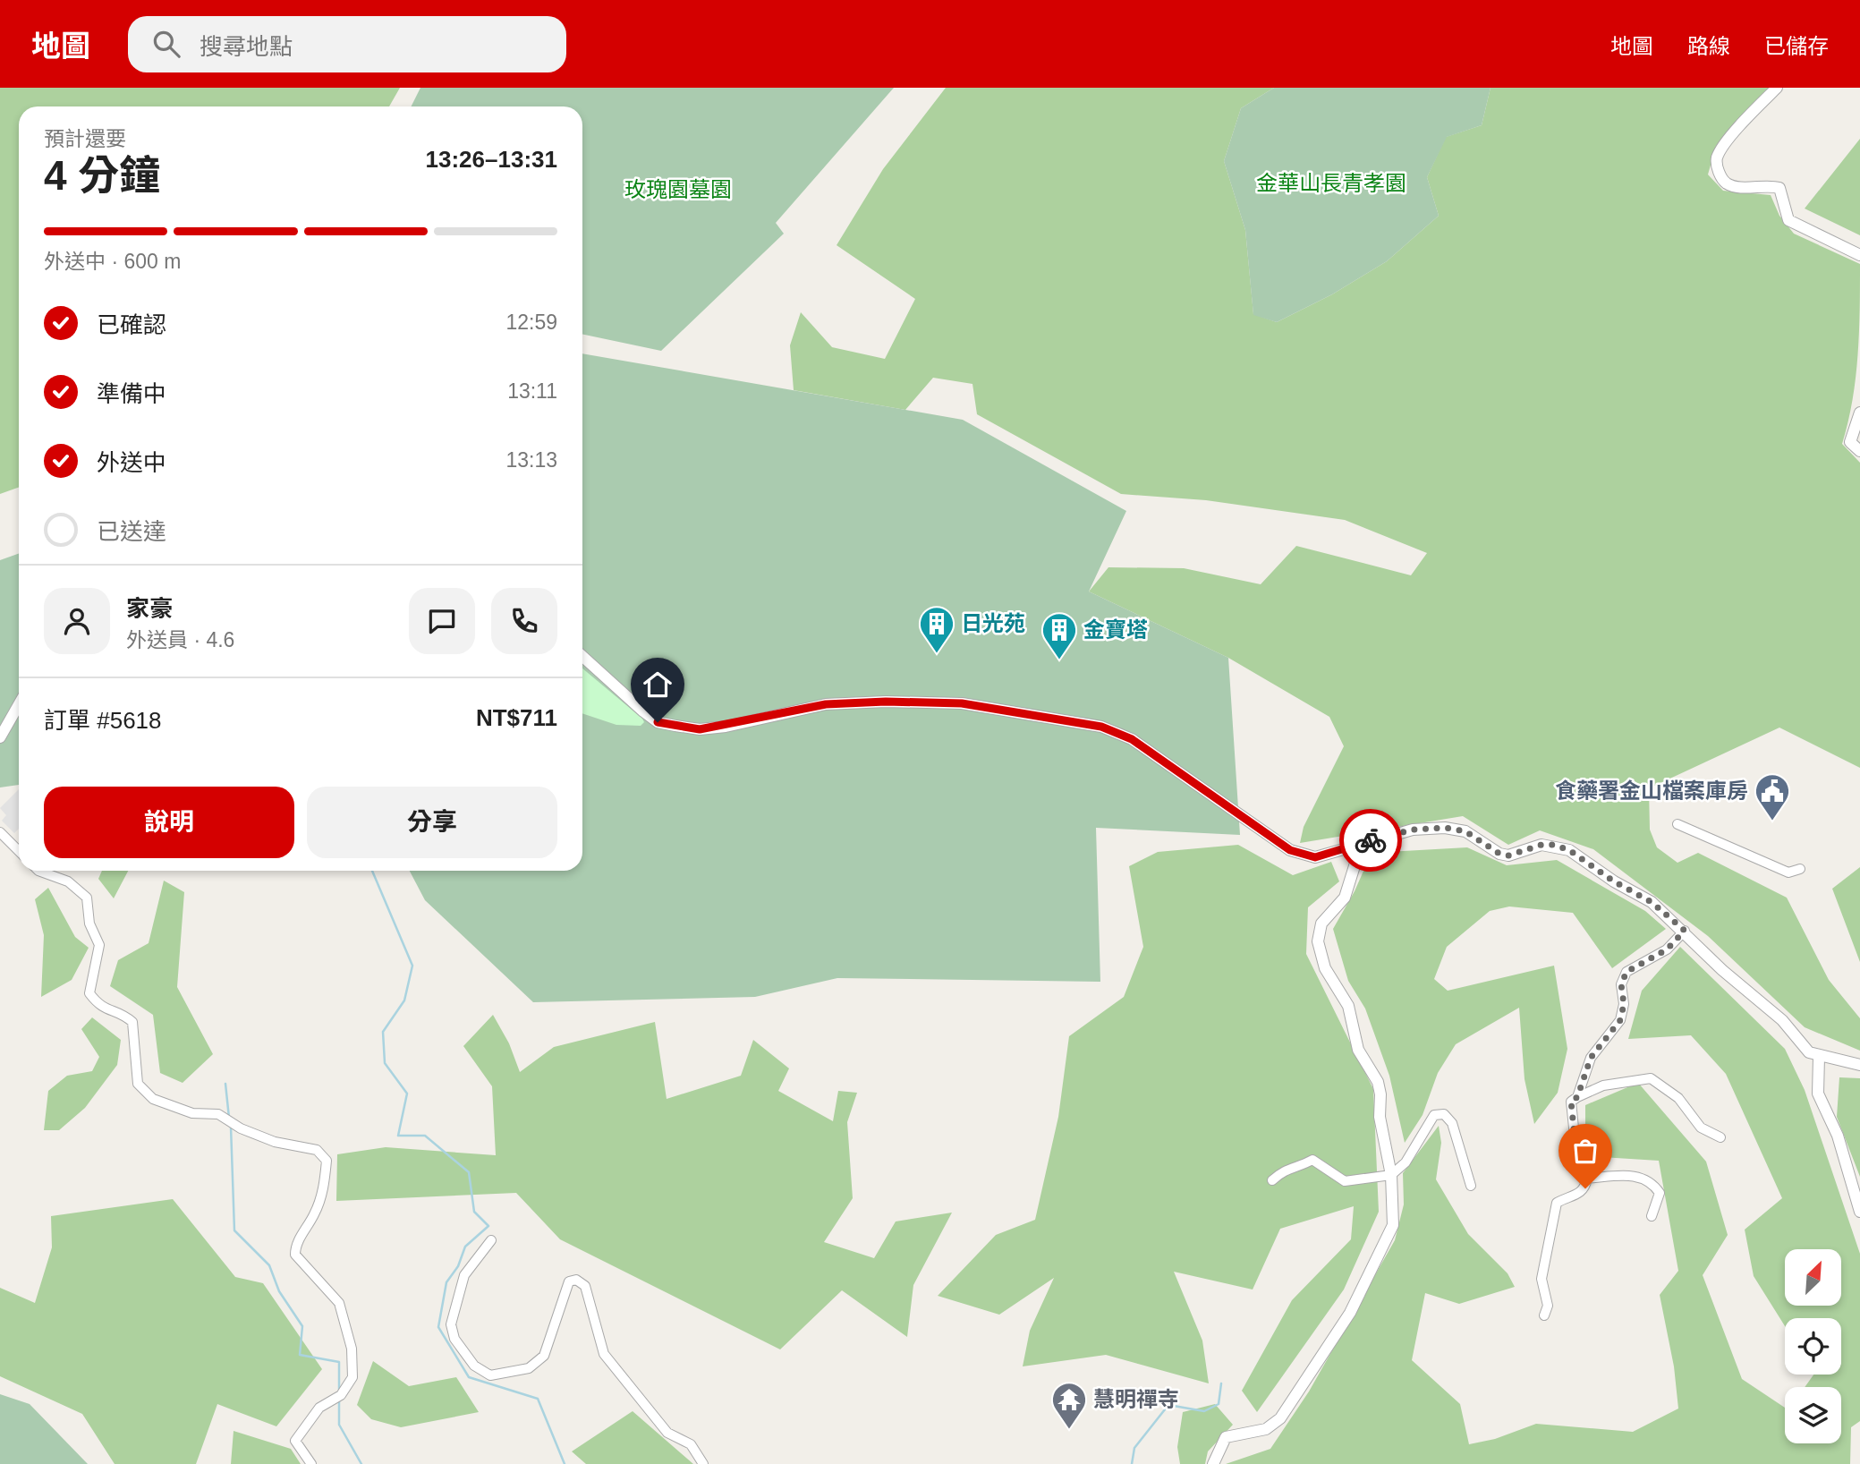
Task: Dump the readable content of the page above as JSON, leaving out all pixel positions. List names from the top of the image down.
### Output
{
  "parks": ["金華山長青孝園", "玫瑰園墓園"],
  "places": {
    "building": ["日光苑", "金寶塔"],
    "public building": ["食藥署金山檔案庫房"],
    "temple": ["慧明禪寺"]
  },
  "north": "top right",
  "page": {
    "header": "地圖",
    "search": "搜尋地點",
    "nav": ["地圖", "路線", "已儲存"],
    "heading": ["4 分鐘", "預計還要", "13:26–13:31"],
    "panel": [
      "家豪",
      "外送員 · 4.6",
      "訂單 #5618",
      "NT$711"
    ],
    "bar": "外送中 · 600 m",
    "list": [
      ["已確認", "12:59"],
      ["準備中", "13:11"],
      ["外送中", "13:13"],
      "已送達"
    ],
    "buttons": ["說明", "分享"]
  }
}
